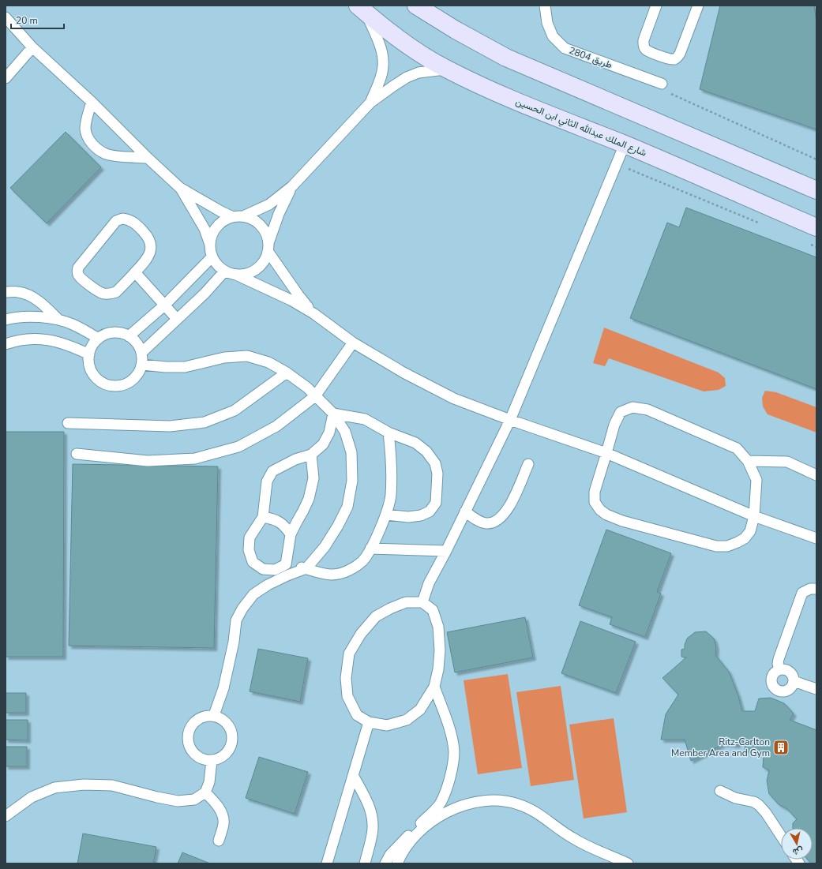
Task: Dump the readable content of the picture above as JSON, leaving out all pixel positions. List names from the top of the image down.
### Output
{
  "streets": {
    "main road": ["شارع الملك عبدالله الثاني ابن الحسين"],
    "lane": ["طريق 2804"]
  },
  "places": {
    "building": ["Ritz-Carlton Member Area and Gym"]
  },
  "scale_bar": "20 m",
  "north": "bottom"
}
